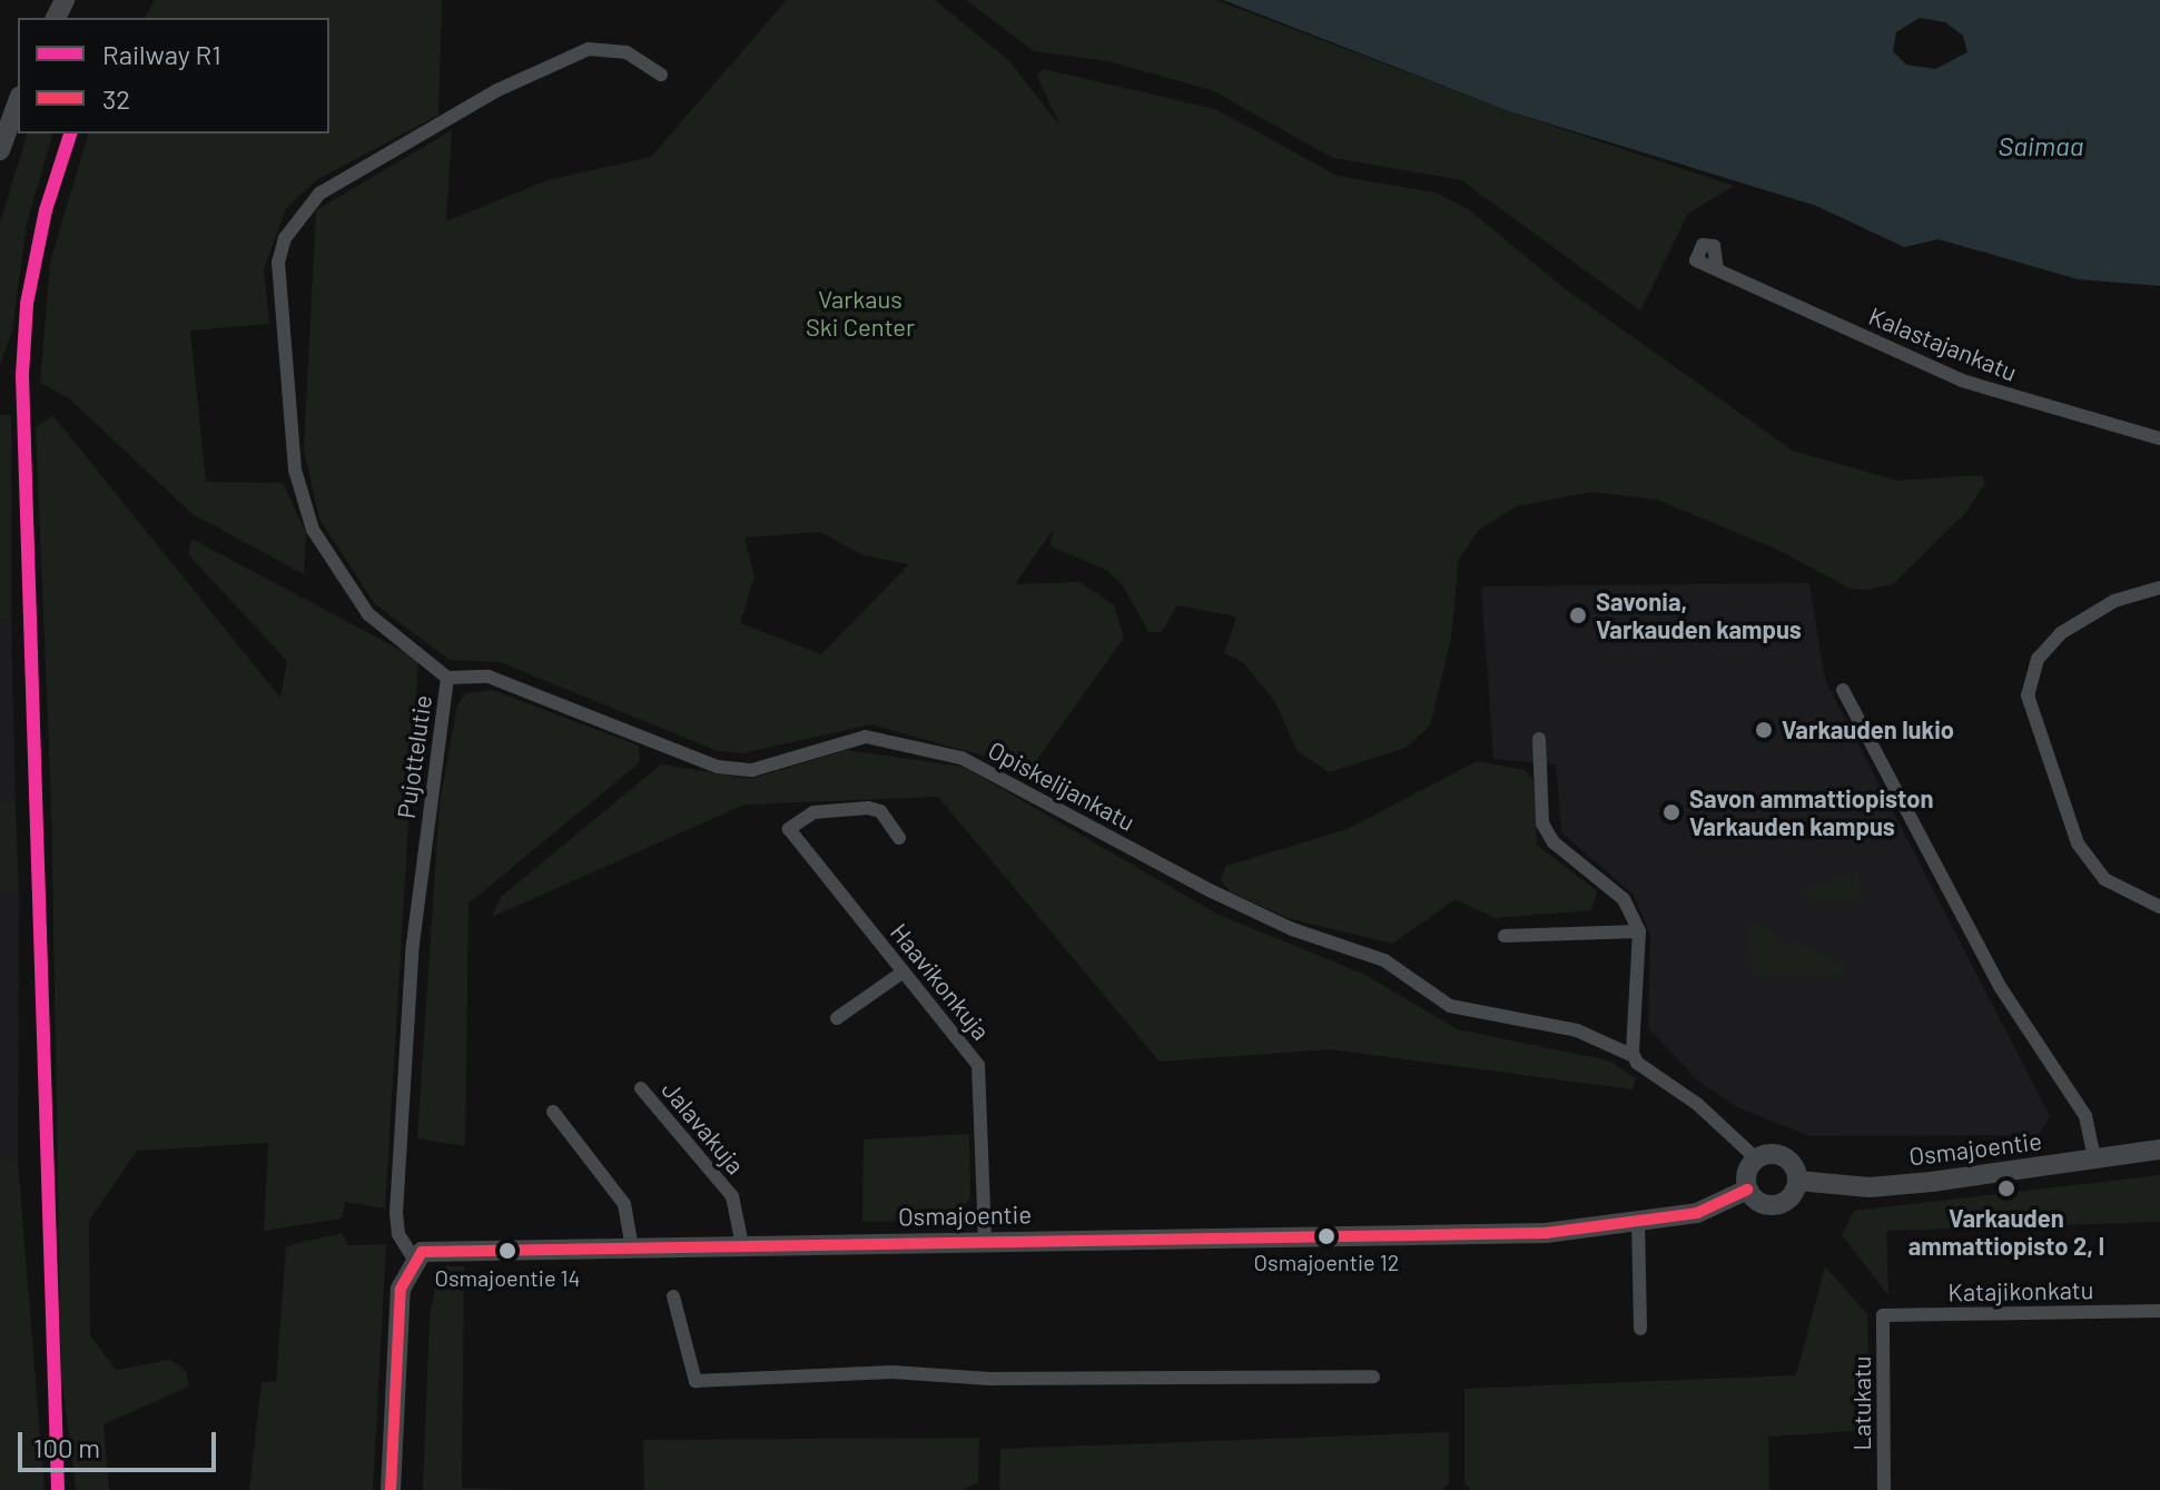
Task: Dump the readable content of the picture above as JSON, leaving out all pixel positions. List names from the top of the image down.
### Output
{
  "streets": {
    "street": [
      "Kalastajankatu",
      "Pujottelutie",
      "Opiskelijankatu",
      "Haavikonkuja",
      "Jalavakuja",
      "Osmajoentie",
      "Katajikonkatu",
      "Latukatu"
    ]
  },
  "crossings": [
    ["Pujottelutie", "Opiskelijankatu"],
    ["Pujottelutie", "Osmajoentie"],
    ["Opiskelijankatu", "Osmajoentie"],
    ["Haavikonkuja", "Osmajoentie"],
    ["Jalavakuja", "Osmajoentie"],
    ["Katajikonkatu", "Latukatu"]
  ],
  "water": ["Saimaa"],
  "parks": ["Varkaus Ski Center"],
  "places": [
    "Savonia, Varkauden kampus",
    "Varkauden lukio",
    "Savon ammattiopiston Varkauden kampus",
    "Varkauden ammattiopisto 2, I",
    "Osmajoentie 12",
    "Osmajoentie 14"
  ],
  "lines": ["rail line R1", "transit line 32"],
  "legend": ["Railway R1", "32"],
  "scale_bar": "100 m"
}
